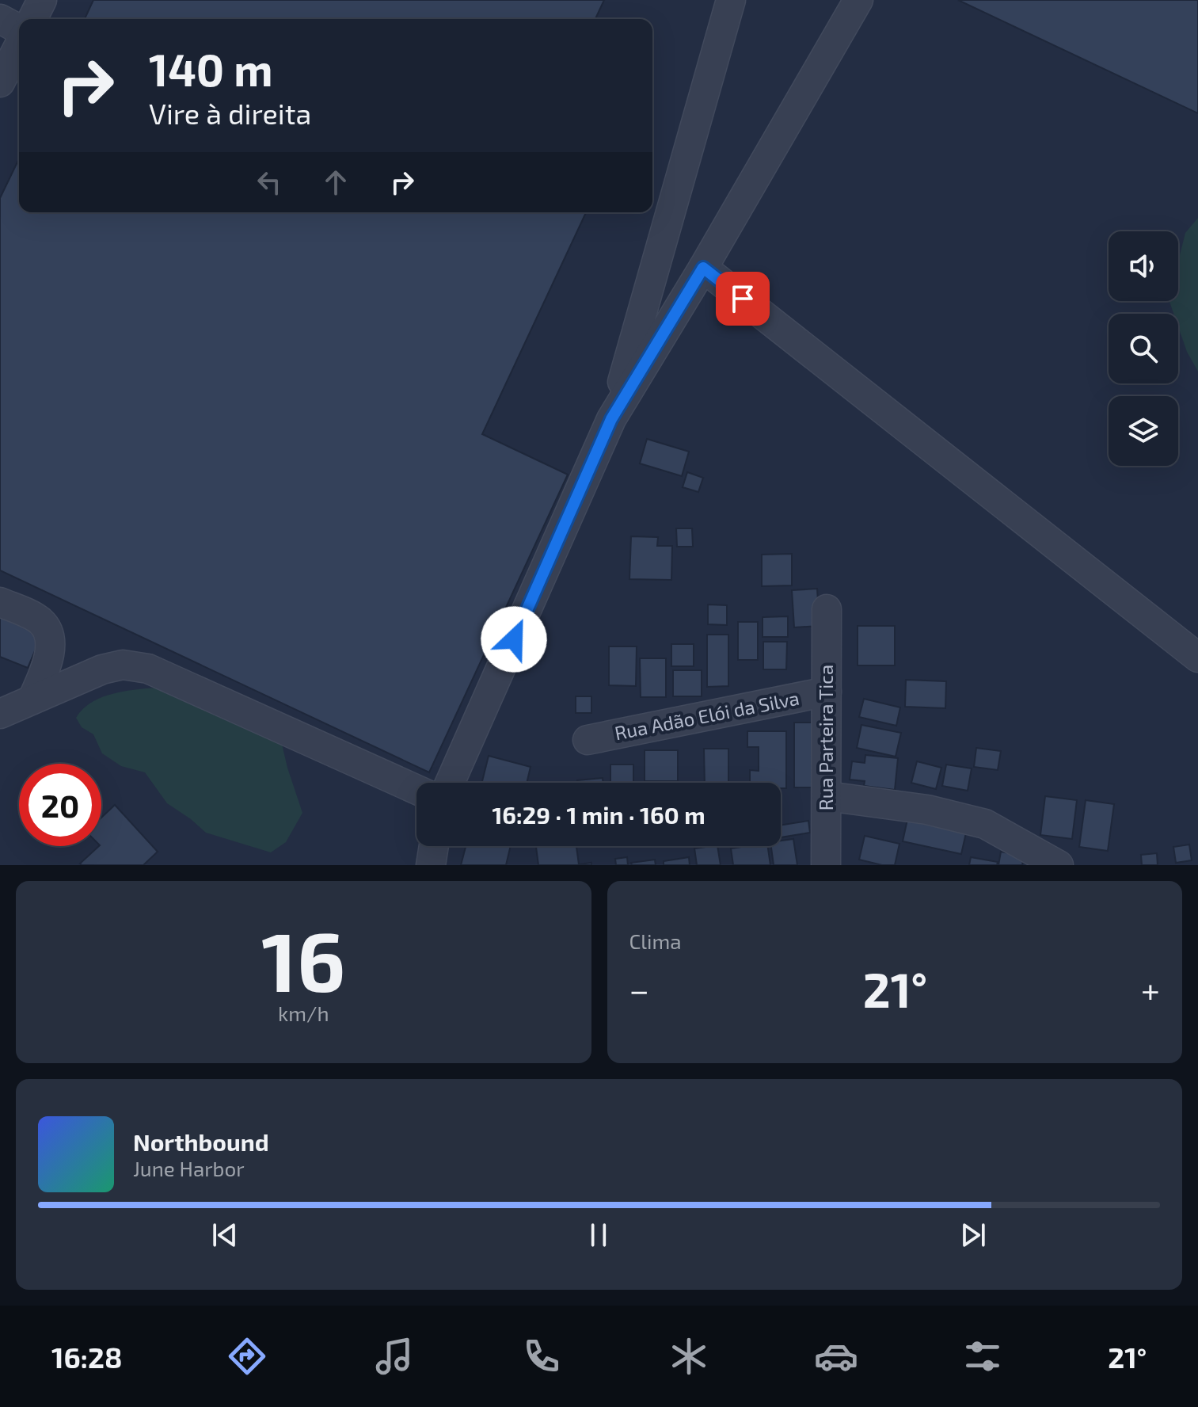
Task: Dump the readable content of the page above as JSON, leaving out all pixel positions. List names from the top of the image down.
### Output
{
  "streets": {
    "street": ["Rua Adão Elói da Silva", "Rua Parteira Tica"]
  },
  "crossings": [
    ["Rua Adão Elói da Silva", "Rua Parteira Tica"]
  ],
  "page": {
    "turn": ["140 m", "Vire à direita"],
    "limit": "20",
    "trip": "16:29 · 1 min · 160 m",
    "tile": [
      ["16", "km/h"],
      "Clima"
    ],
    "heat": ["−", "21°", "+"],
    "song": ["Northbound", "June Harbor"],
    "tabs": ["16:28", "21°"]
  }
}
